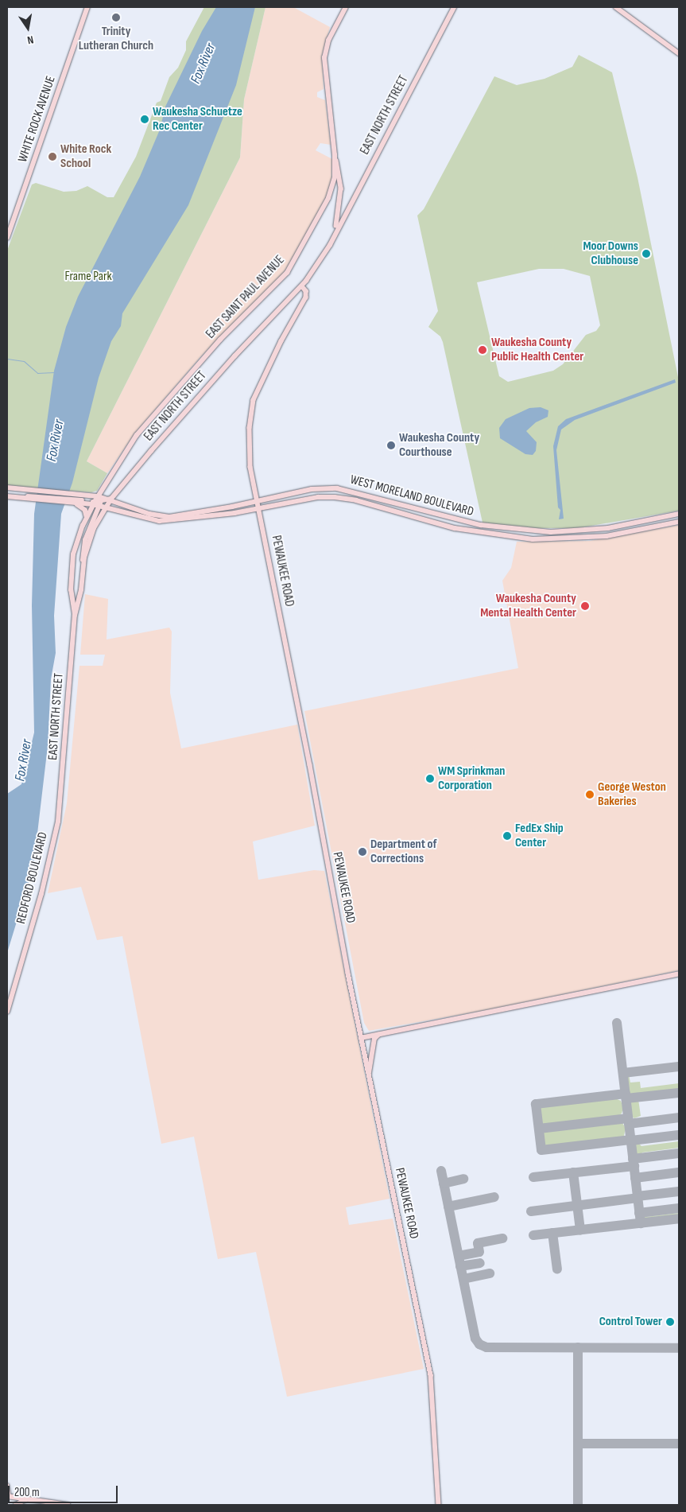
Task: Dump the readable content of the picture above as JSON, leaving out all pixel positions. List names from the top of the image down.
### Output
{
  "streets": {
    "main road": [
      "EAST NORTH STREET",
      "WHITE ROCK AVENUE",
      "EAST SAINT PAUL AVENUE",
      "WEST MORELAND BOULEVARD",
      "PEWAUKEE ROAD",
      "REDFORD BOULEVARD"
    ]
  },
  "crossings": [
    ["EAST NORTH STREET", "EAST SAINT PAUL AVENUE"],
    ["EAST NORTH STREET", "WEST MORELAND BOULEVARD"],
    ["EAST NORTH STREET", "PEWAUKEE ROAD"],
    ["EAST NORTH STREET", "REDFORD BOULEVARD"],
    ["EAST SAINT PAUL AVENUE", "WEST MORELAND BOULEVARD"],
    ["WEST MORELAND BOULEVARD", "PEWAUKEE ROAD"]
  ],
  "water": ["Fox River"],
  "parks": ["Frame Park"],
  "places": [
    "Trinity Lutheran Church",
    "Waukesha Schuetze Rec Center",
    "White Rock School",
    "Moor Downs Clubhouse",
    "Waukesha County Public Health Center",
    "Waukesha County Courthouse",
    "Waukesha County Mental Health Center",
    "WM Sprinkman Corporation",
    "George Weston Bakeries",
    "FedEx Ship Center",
    "Department of Corrections",
    "Control Tower"
  ],
  "scale_bar": "200 m",
  "north": "bottom"
}
